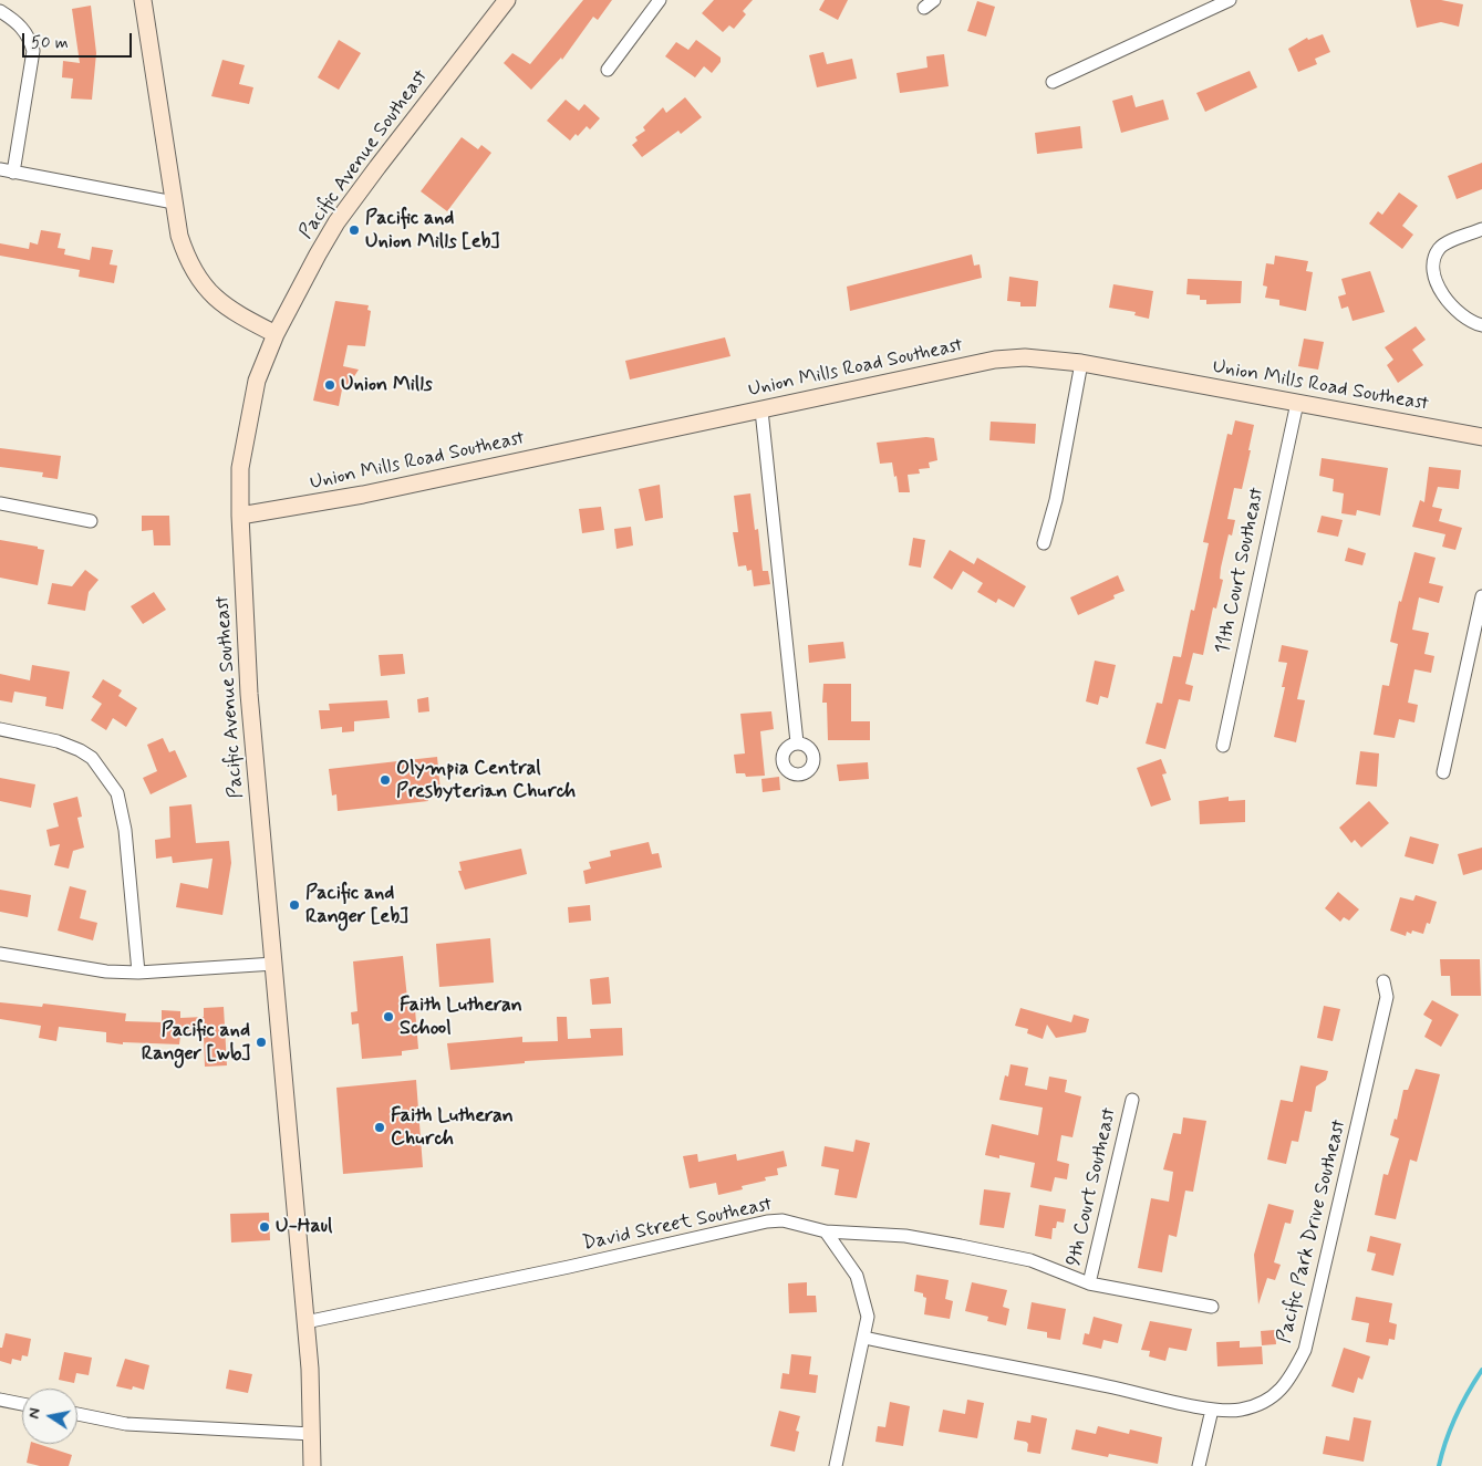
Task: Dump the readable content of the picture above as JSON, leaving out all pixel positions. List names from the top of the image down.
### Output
{
  "streets": {
    "street": [
      "Pacific Avenue Southeast",
      "Union Mills Road Southeast",
      "11th Court Southeast",
      "9th Court Southeast",
      "David Street Southeast",
      "Pacific Park Drive Southeast"
    ]
  },
  "crossings": [
    ["Pacific Avenue Southeast", "Union Mills Road Southeast"],
    ["Pacific Avenue Southeast", "David Street Southeast"],
    ["Union Mills Road Southeast", "11th Court Southeast"],
    ["9th Court Southeast", "David Street Southeast"]
  ],
  "places": [
    "Pacific and Union Mills [eb]",
    "Union Mills",
    "Olympia Central Presbyterian Church",
    "Pacific and Ranger [eb]",
    "Faith Lutheran School",
    "Pacific and Ranger [wb]",
    "Faith Lutheran Church",
    "U-Haul"
  ],
  "scale_bar": "50 m",
  "north": "left"
}
